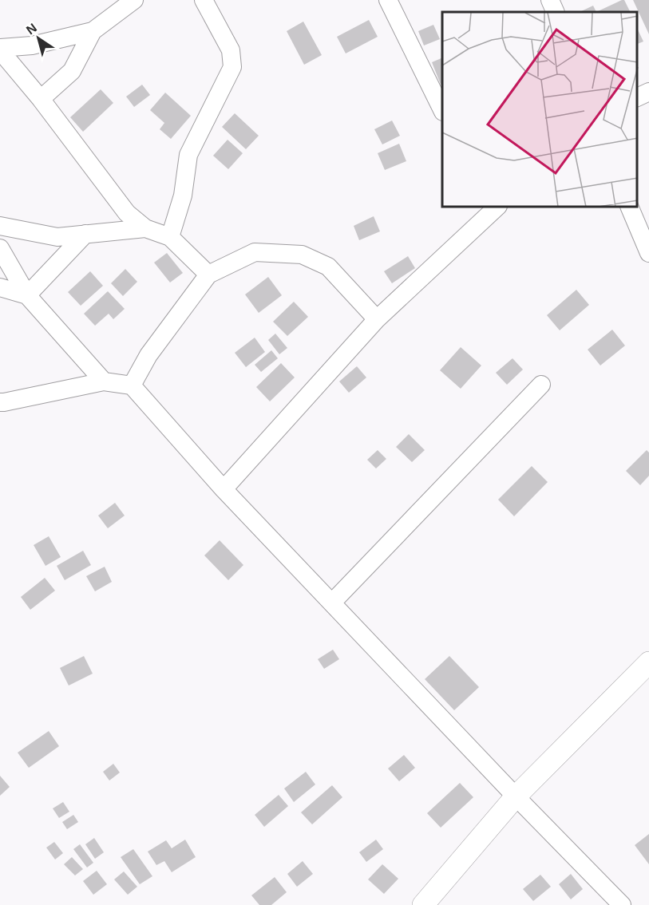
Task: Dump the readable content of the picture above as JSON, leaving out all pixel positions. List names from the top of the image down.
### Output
{
  "north": "top left"
}
